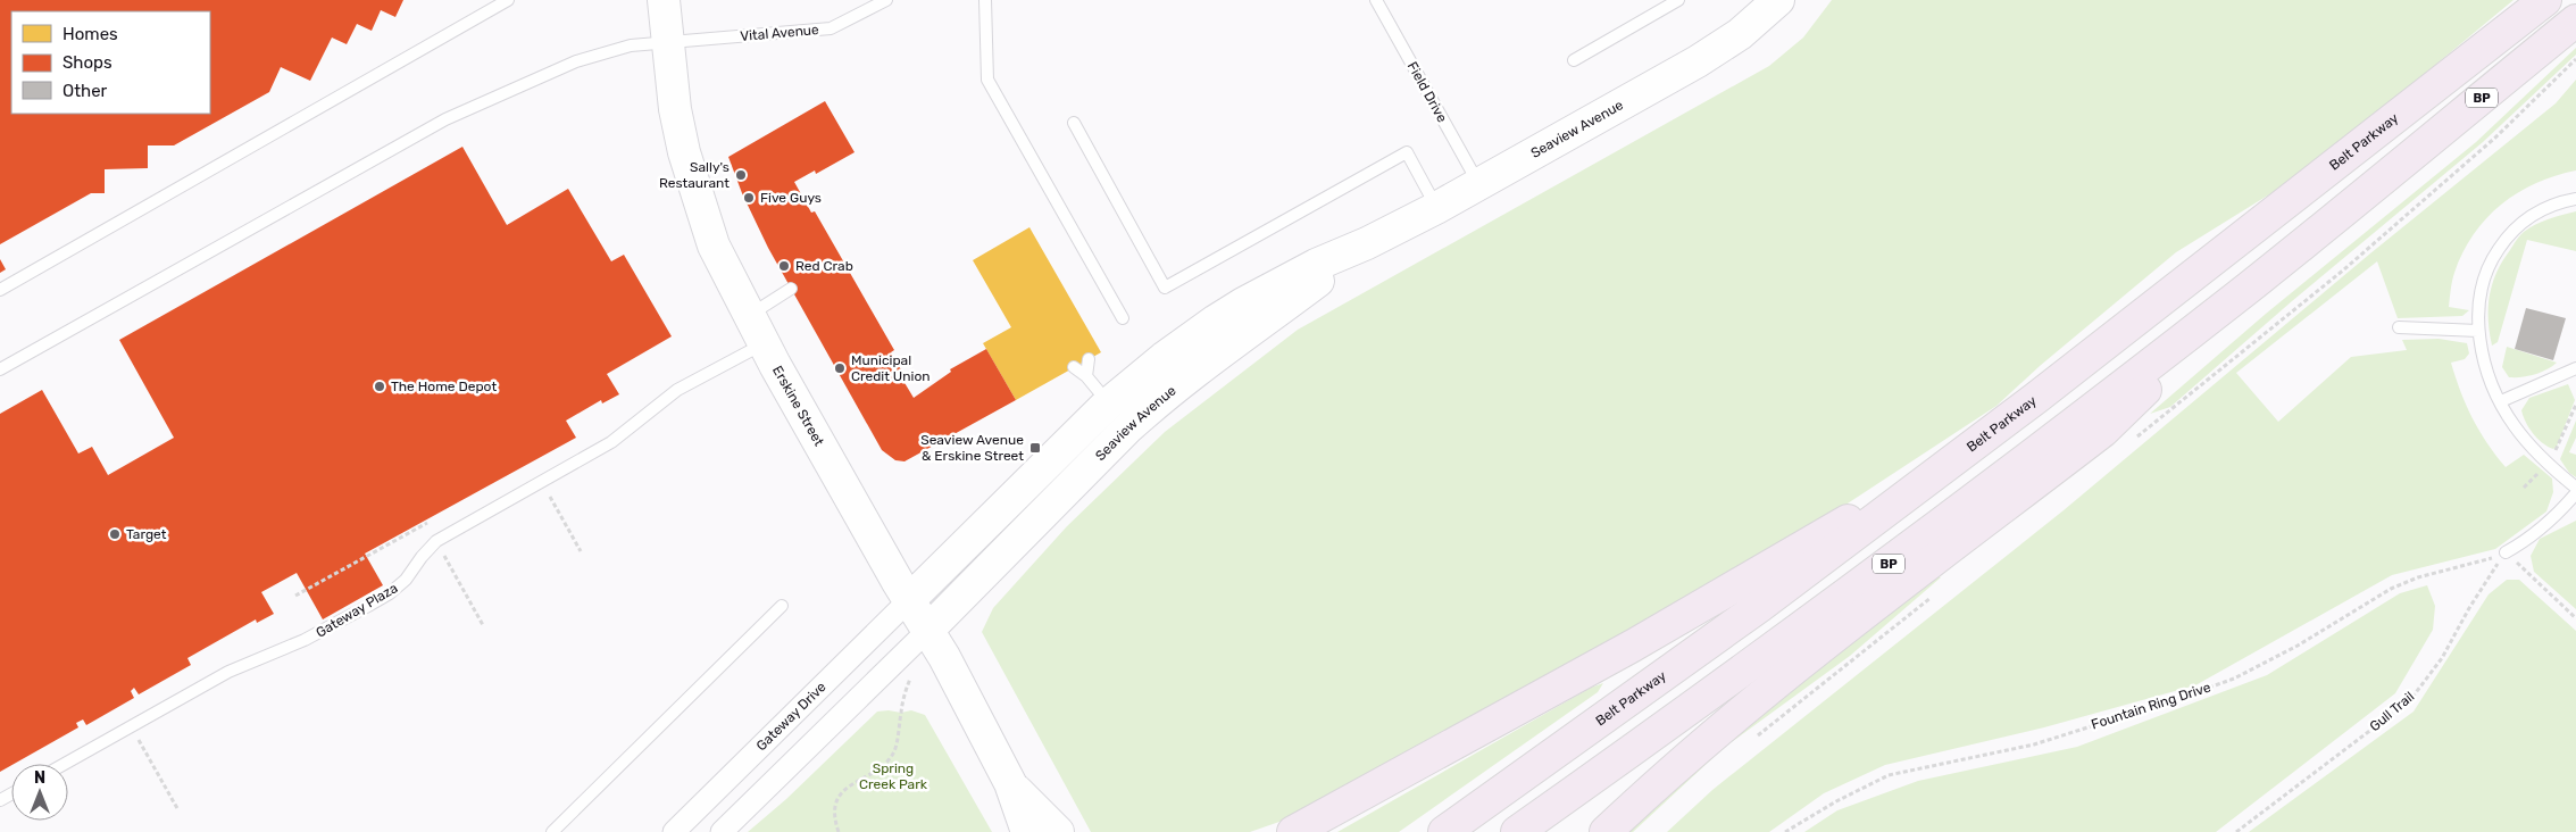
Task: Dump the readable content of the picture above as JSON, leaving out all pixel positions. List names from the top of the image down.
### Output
{
  "streets": {
    "highway": ["BP", "Belt Parkway"],
    "main road": ["Seaview Avenue", "Erskine Street"],
    "street": ["Gateway Drive"],
    "lane": ["Vital Avenue", "Field Drive", "Gateway Plaza"],
    "path": ["Fountain Ring Drive", "Gull Trail"]
  },
  "crossings": [
    ["Vital Avenue", "Erskine Street"],
    ["Field Drive", "Seaview Avenue"],
    ["Seaview Avenue", "Erskine Street"],
    ["Seaview Avenue", "Gateway Drive"],
    ["Erskine Street", "Gateway Plaza"],
    ["Erskine Street", "Gateway Drive"],
    ["Fountain Ring Drive", "Gull Trail"]
  ],
  "parks": ["Spring Creek Park"],
  "places": {
    "other": [
      "Sally's Restaurant",
      "Five Guys",
      "Red Crab",
      "Municipal Credit Union",
      "The Home Depot",
      "Target"
    ],
    "transit": ["Seaview Avenue & Erskine Street"]
  },
  "legend": ["Homes", "Shops", "Other"],
  "north": "top"
}
